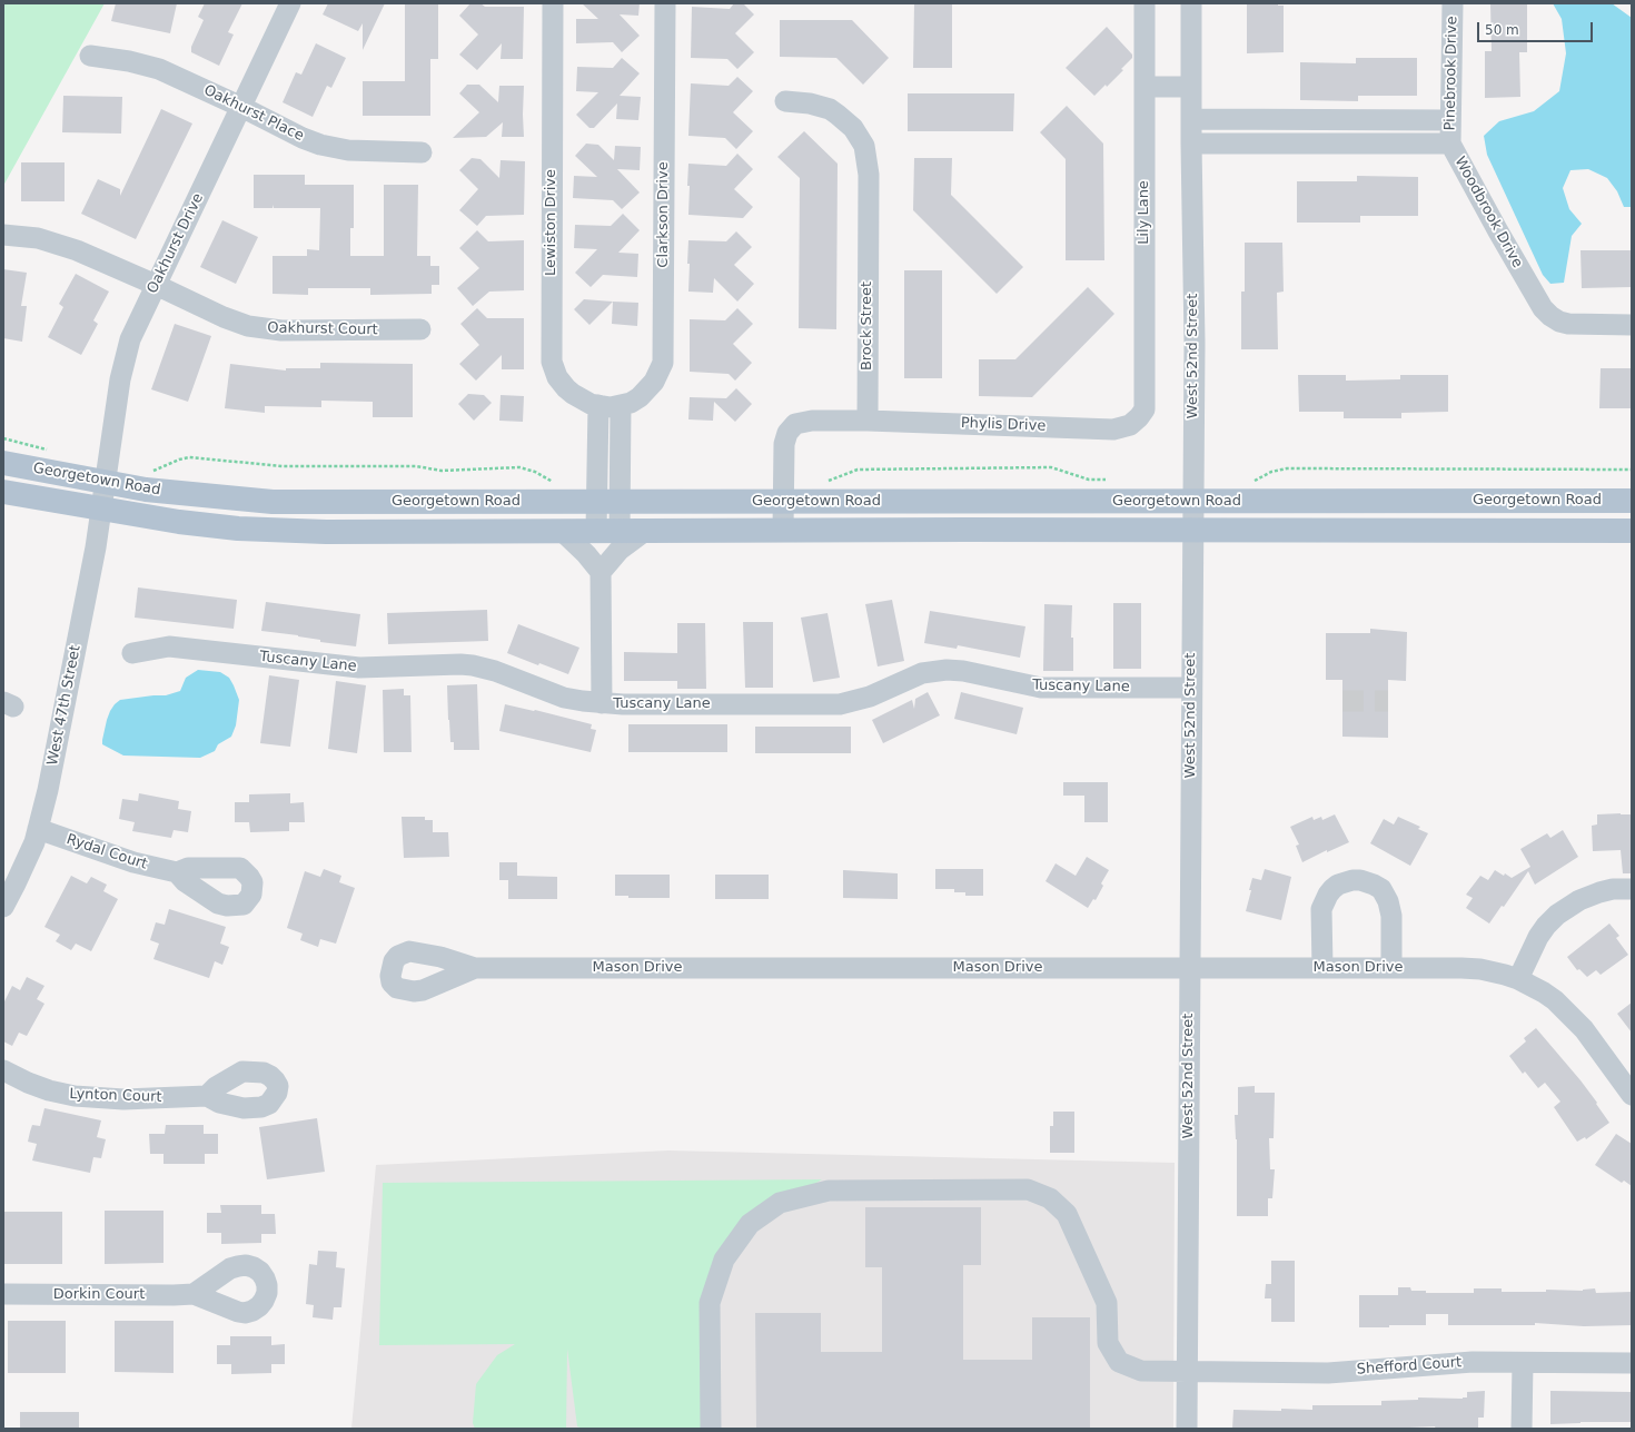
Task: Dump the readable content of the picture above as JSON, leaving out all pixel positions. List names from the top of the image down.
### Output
{
  "streets": {
    "main road": ["Georgetown Road"],
    "street": [
      "Pinebrook Drive",
      "Oakhurst Place",
      "Lily Lane",
      "Woodbrook Drive",
      "Clarkson Drive",
      "Lewiston Drive",
      "Oakhurst Drive",
      "Brock Street",
      "Oakhurst Court",
      "West 52nd Street",
      "Phylis Drive",
      "Tuscany Lane",
      "West 47th Street",
      "Rydal Court",
      "Mason Drive",
      "Lynton Court",
      "Dorkin Court",
      "Shefford Court"
    ]
  },
  "crossings": [
    ["Pinebrook Drive", "Woodbrook Drive"],
    ["Oakhurst Place", "Oakhurst Drive"],
    ["Lily Lane", "Phylis Drive"],
    ["Woodbrook Drive", "West 52nd Street"],
    ["Clarkson Drive", "Lewiston Drive"],
    ["Oakhurst Drive", "Oakhurst Court"],
    ["Oakhurst Drive", "Georgetown Road"],
    ["Oakhurst Drive", "West 47th Street"],
    ["Brock Street", "Phylis Drive"],
    ["West 52nd Street", "Georgetown Road"],
    ["West 52nd Street", "Tuscany Lane"],
    ["West 52nd Street", "Mason Drive"],
    ["West 52nd Street", "Shefford Court"],
    ["Georgetown Road", "West 47th Street"],
    ["West 47th Street", "Rydal Court"]
  ],
  "scale_bar": "50 m"
}
